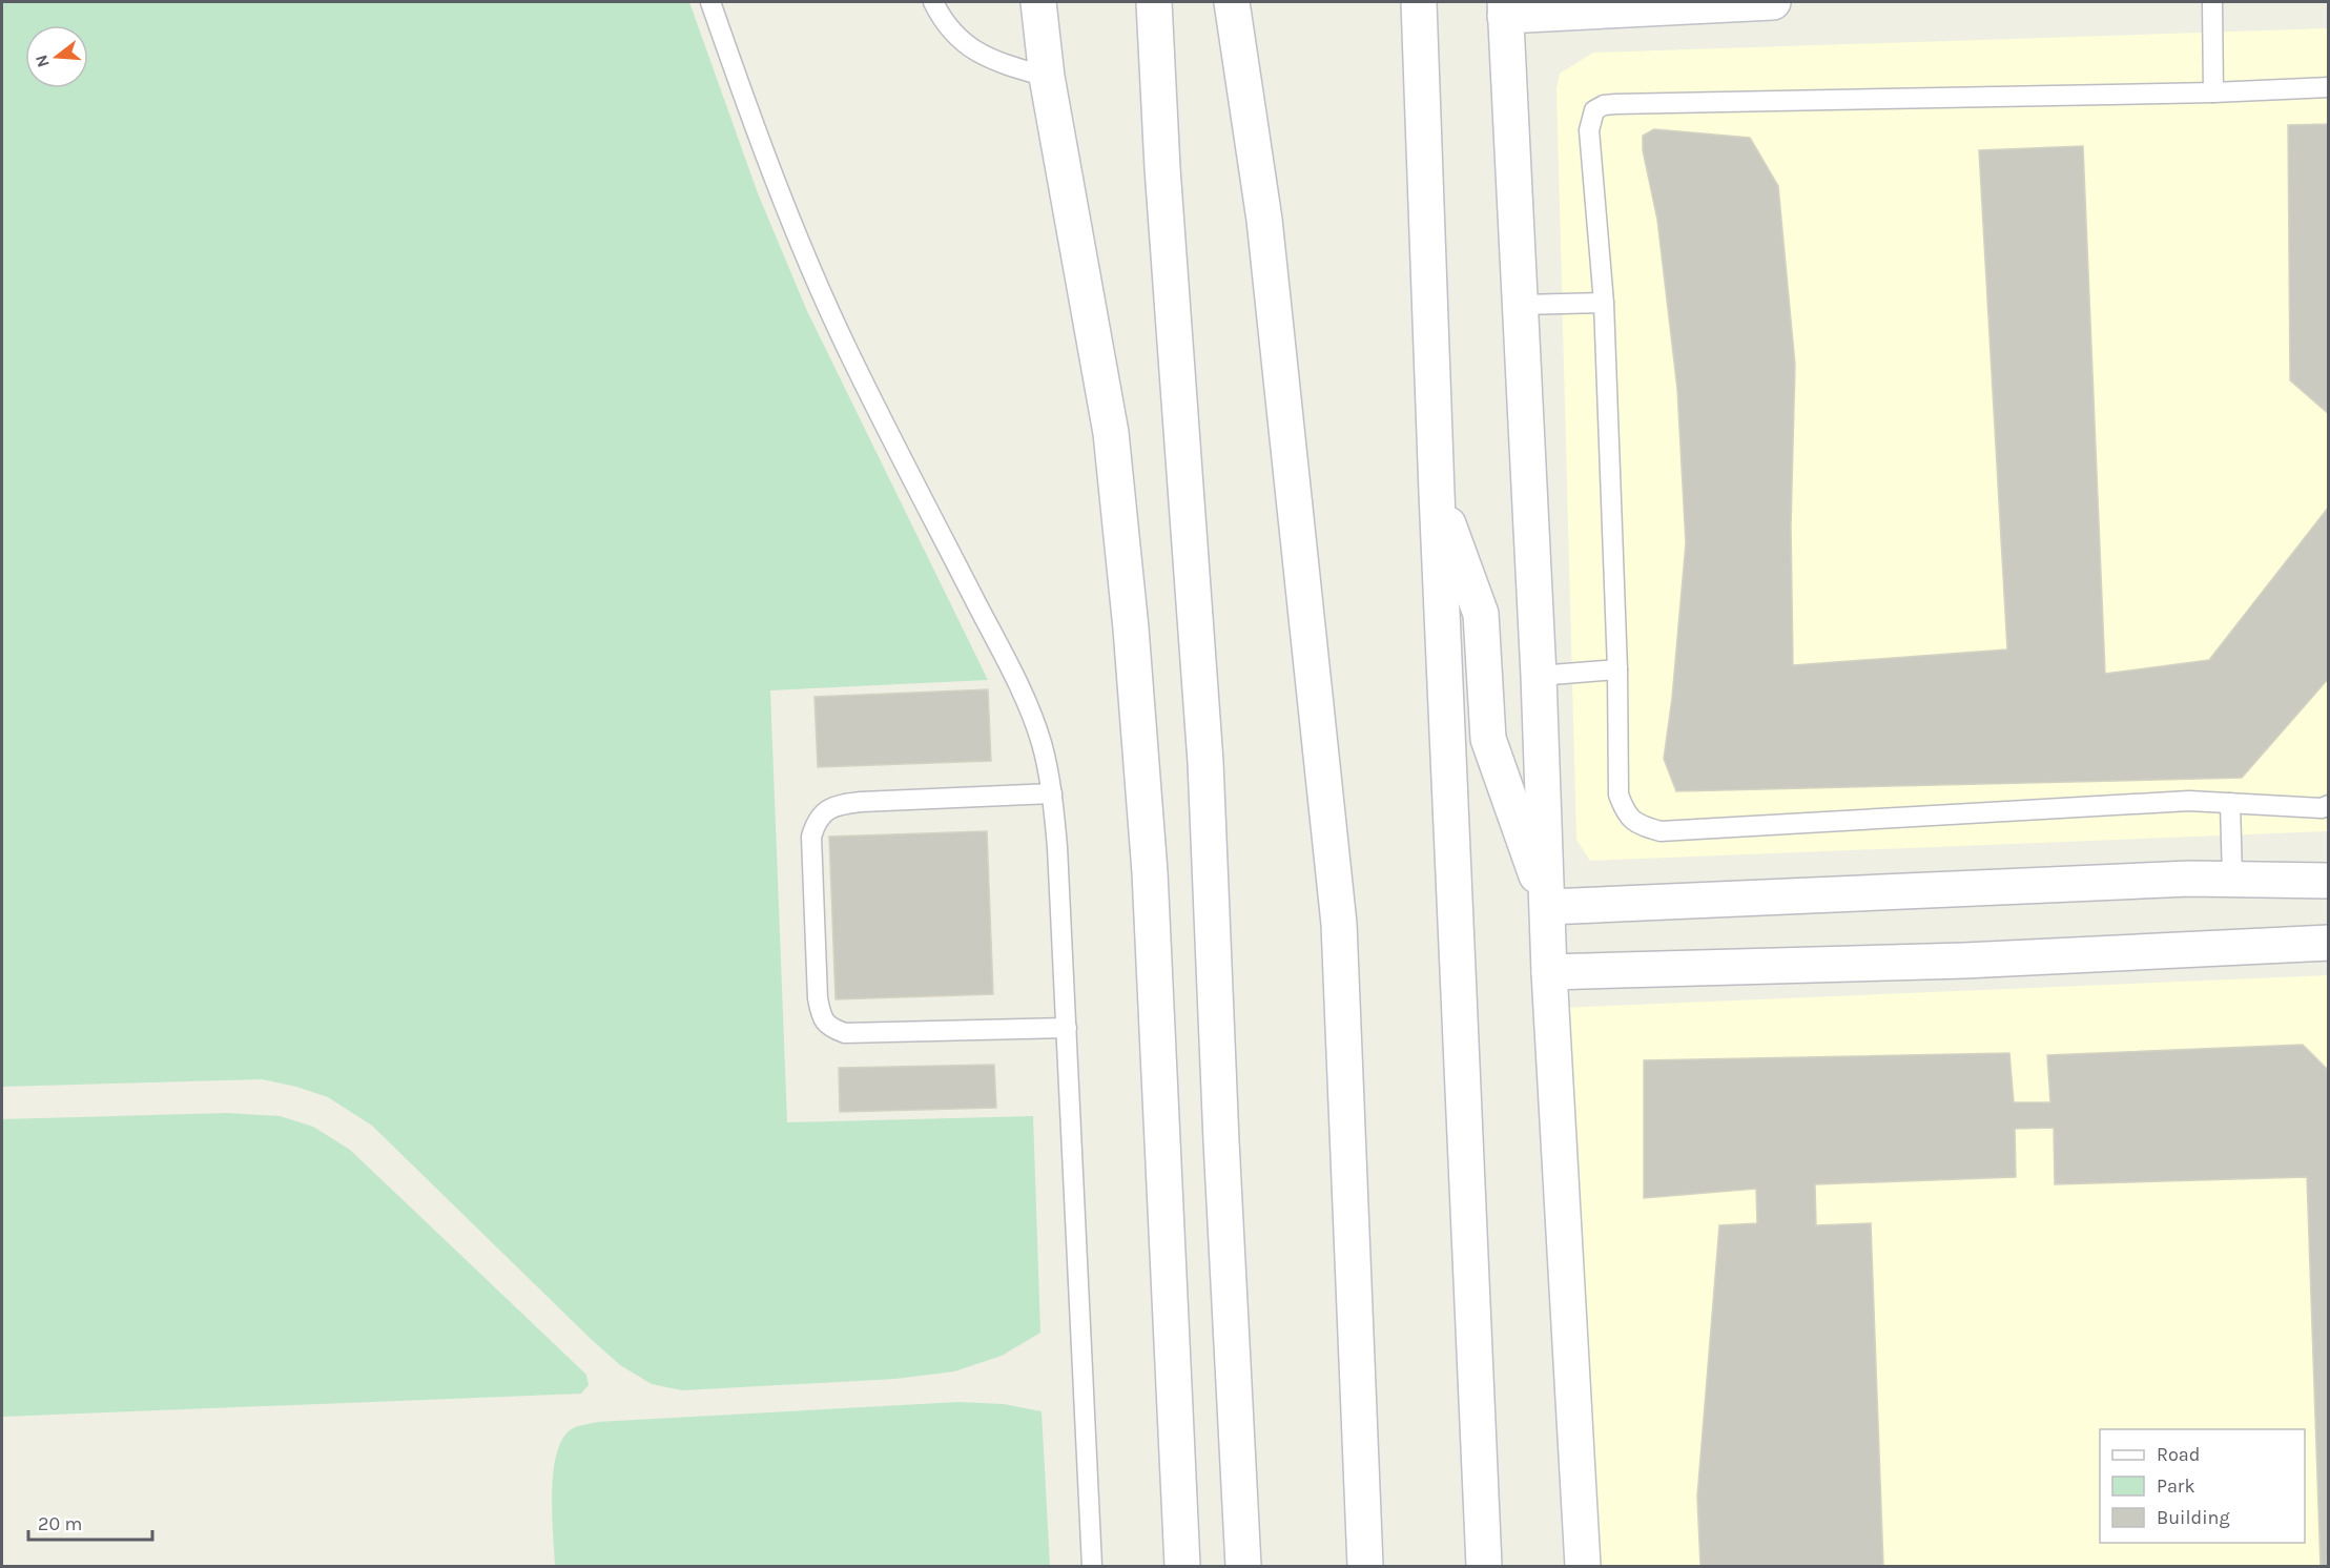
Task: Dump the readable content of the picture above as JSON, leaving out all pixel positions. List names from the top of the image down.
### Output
{
  "legend": ["Road", "Park", "Building"],
  "scale_bar": "20 m",
  "north": "left"
}
